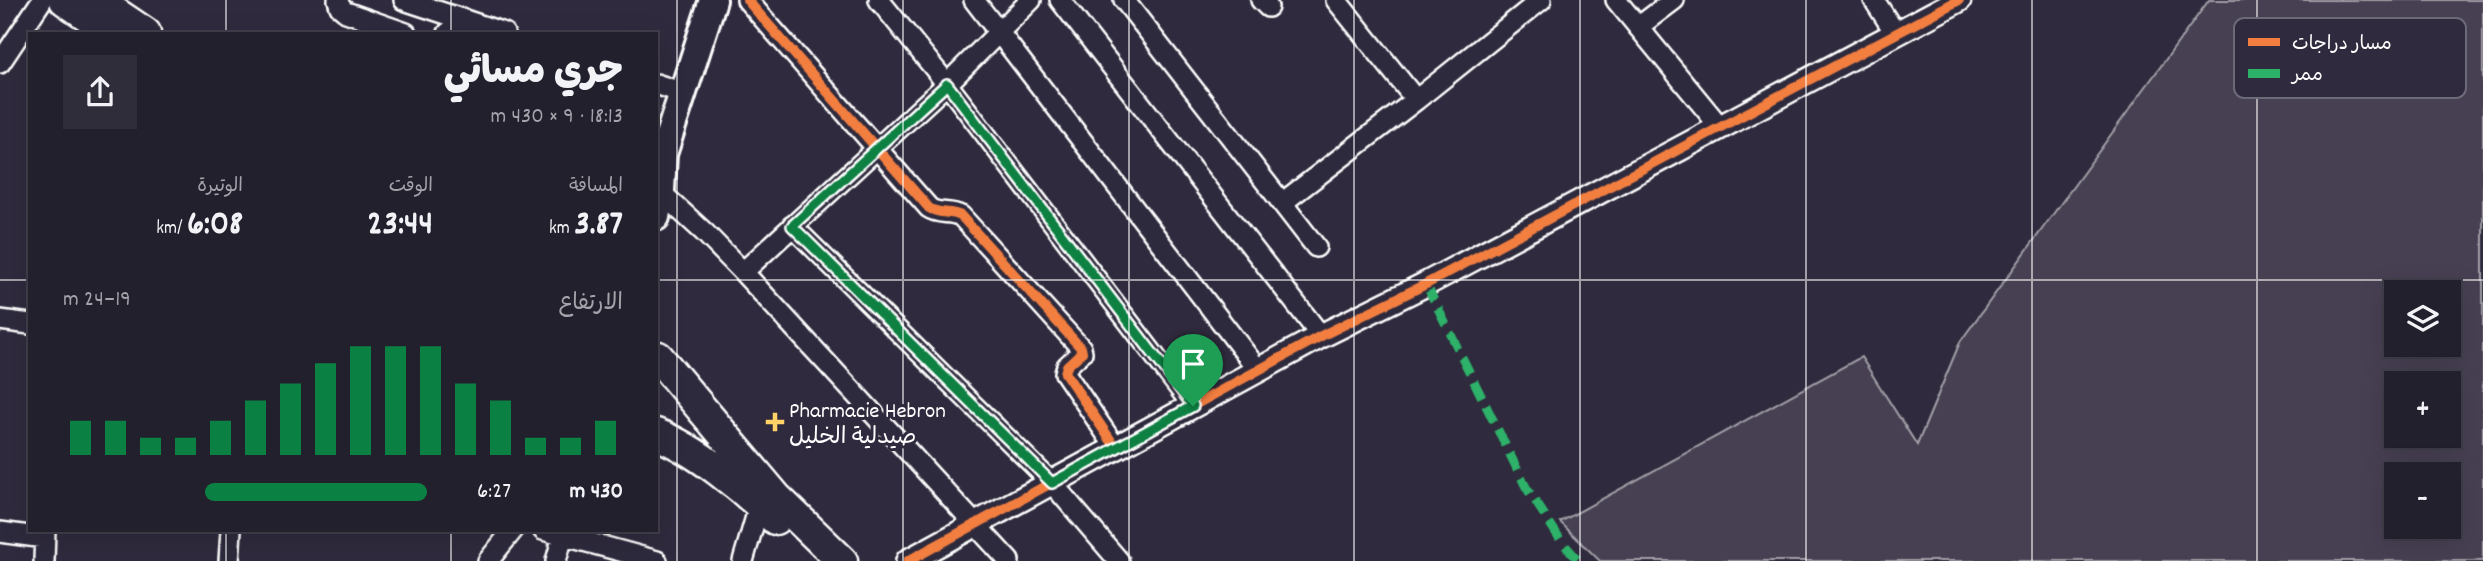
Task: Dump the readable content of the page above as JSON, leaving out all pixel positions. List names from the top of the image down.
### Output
{
  "places": {
    "health": ["Pharmacie Hebron صيدلية الخليل"]
  },
  "legend": ["مسار دراجات", "ممر"],
  "page": {
    "heading": ["جري مسائي", "18:13 · 9 × 430 m"],
    "stats": [
      ["المسافة", "3.87 km"],
      ["الوقت", "23:44"],
      ["الوتيرة", "6:08 /km"]
    ],
    "chart": ["الارتفاع", "19–24 m"],
    "map_buttons": ["+", "−"],
    "list": [
      {
        "name": "430 m",
        "note": "6:27"
      }
    ]
  }
}
